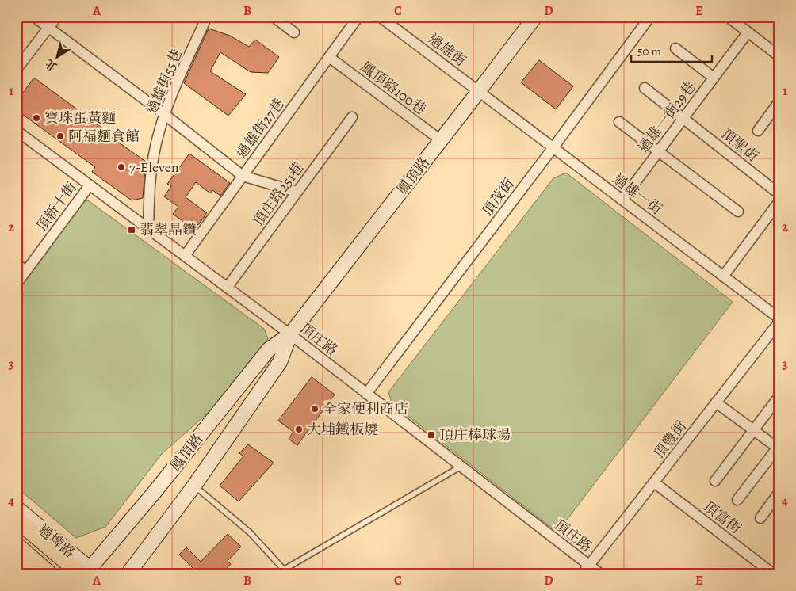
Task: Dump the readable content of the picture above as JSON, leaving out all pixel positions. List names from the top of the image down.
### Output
{
  "streets": {
    "main road": ["鳳頂路", "過埤路"],
    "street": [
      "過雄街",
      "過雄街55巷",
      "鳳頂路100巷",
      "過雄一街29巷",
      "過雄街27巷",
      "頂聖街",
      "頂庄路251巷",
      "過雄一街",
      "頂茂街",
      "頂新十街",
      "頂庄路",
      "頂豐街",
      "頂富街"
    ]
  },
  "crossings": [
    ["過雄街", "鳳頂路"],
    ["過雄街", "過雄一街"],
    ["過雄街55巷", "頂庄路"],
    ["鳳頂路100巷", "過雄街27巷"],
    ["鳳頂路100巷", "鳳頂路"],
    ["過雄一街29巷", "頂聖街"],
    ["過雄一街29巷", "過雄一街"],
    ["過雄街27巷", "頂庄路"],
    ["鳳頂路", "過雄一街"],
    ["鳳頂路", "頂庄路"],
    ["鳳頂路", "過埤路"],
    ["頂庄路251巷", "頂庄路"],
    ["過雄一街", "頂茂街"],
    ["頂茂街", "頂庄路"],
    ["頂新十街", "頂庄路"],
    ["頂庄路", "頂豐街"],
    ["頂豐街", "頂富街"]
  ],
  "places": {
    "other": [
      "寶珠蛋黃麵",
      "阿福麵食館",
      "7-Eleven",
      "全家便利商店",
      "大埔鐵板燒"
    ],
    "transit": ["翡翠晶鑽", "頂庄棒球場"]
  },
  "scale_bar": "50 m",
  "north": "bottom left",
  "grid": {
    "columns": [
      "A",
      "B",
      "C",
      "D",
      "E"
    ],
    "rows": [
      "1",
      "2",
      "3",
      "4"
    ]
  }
}
